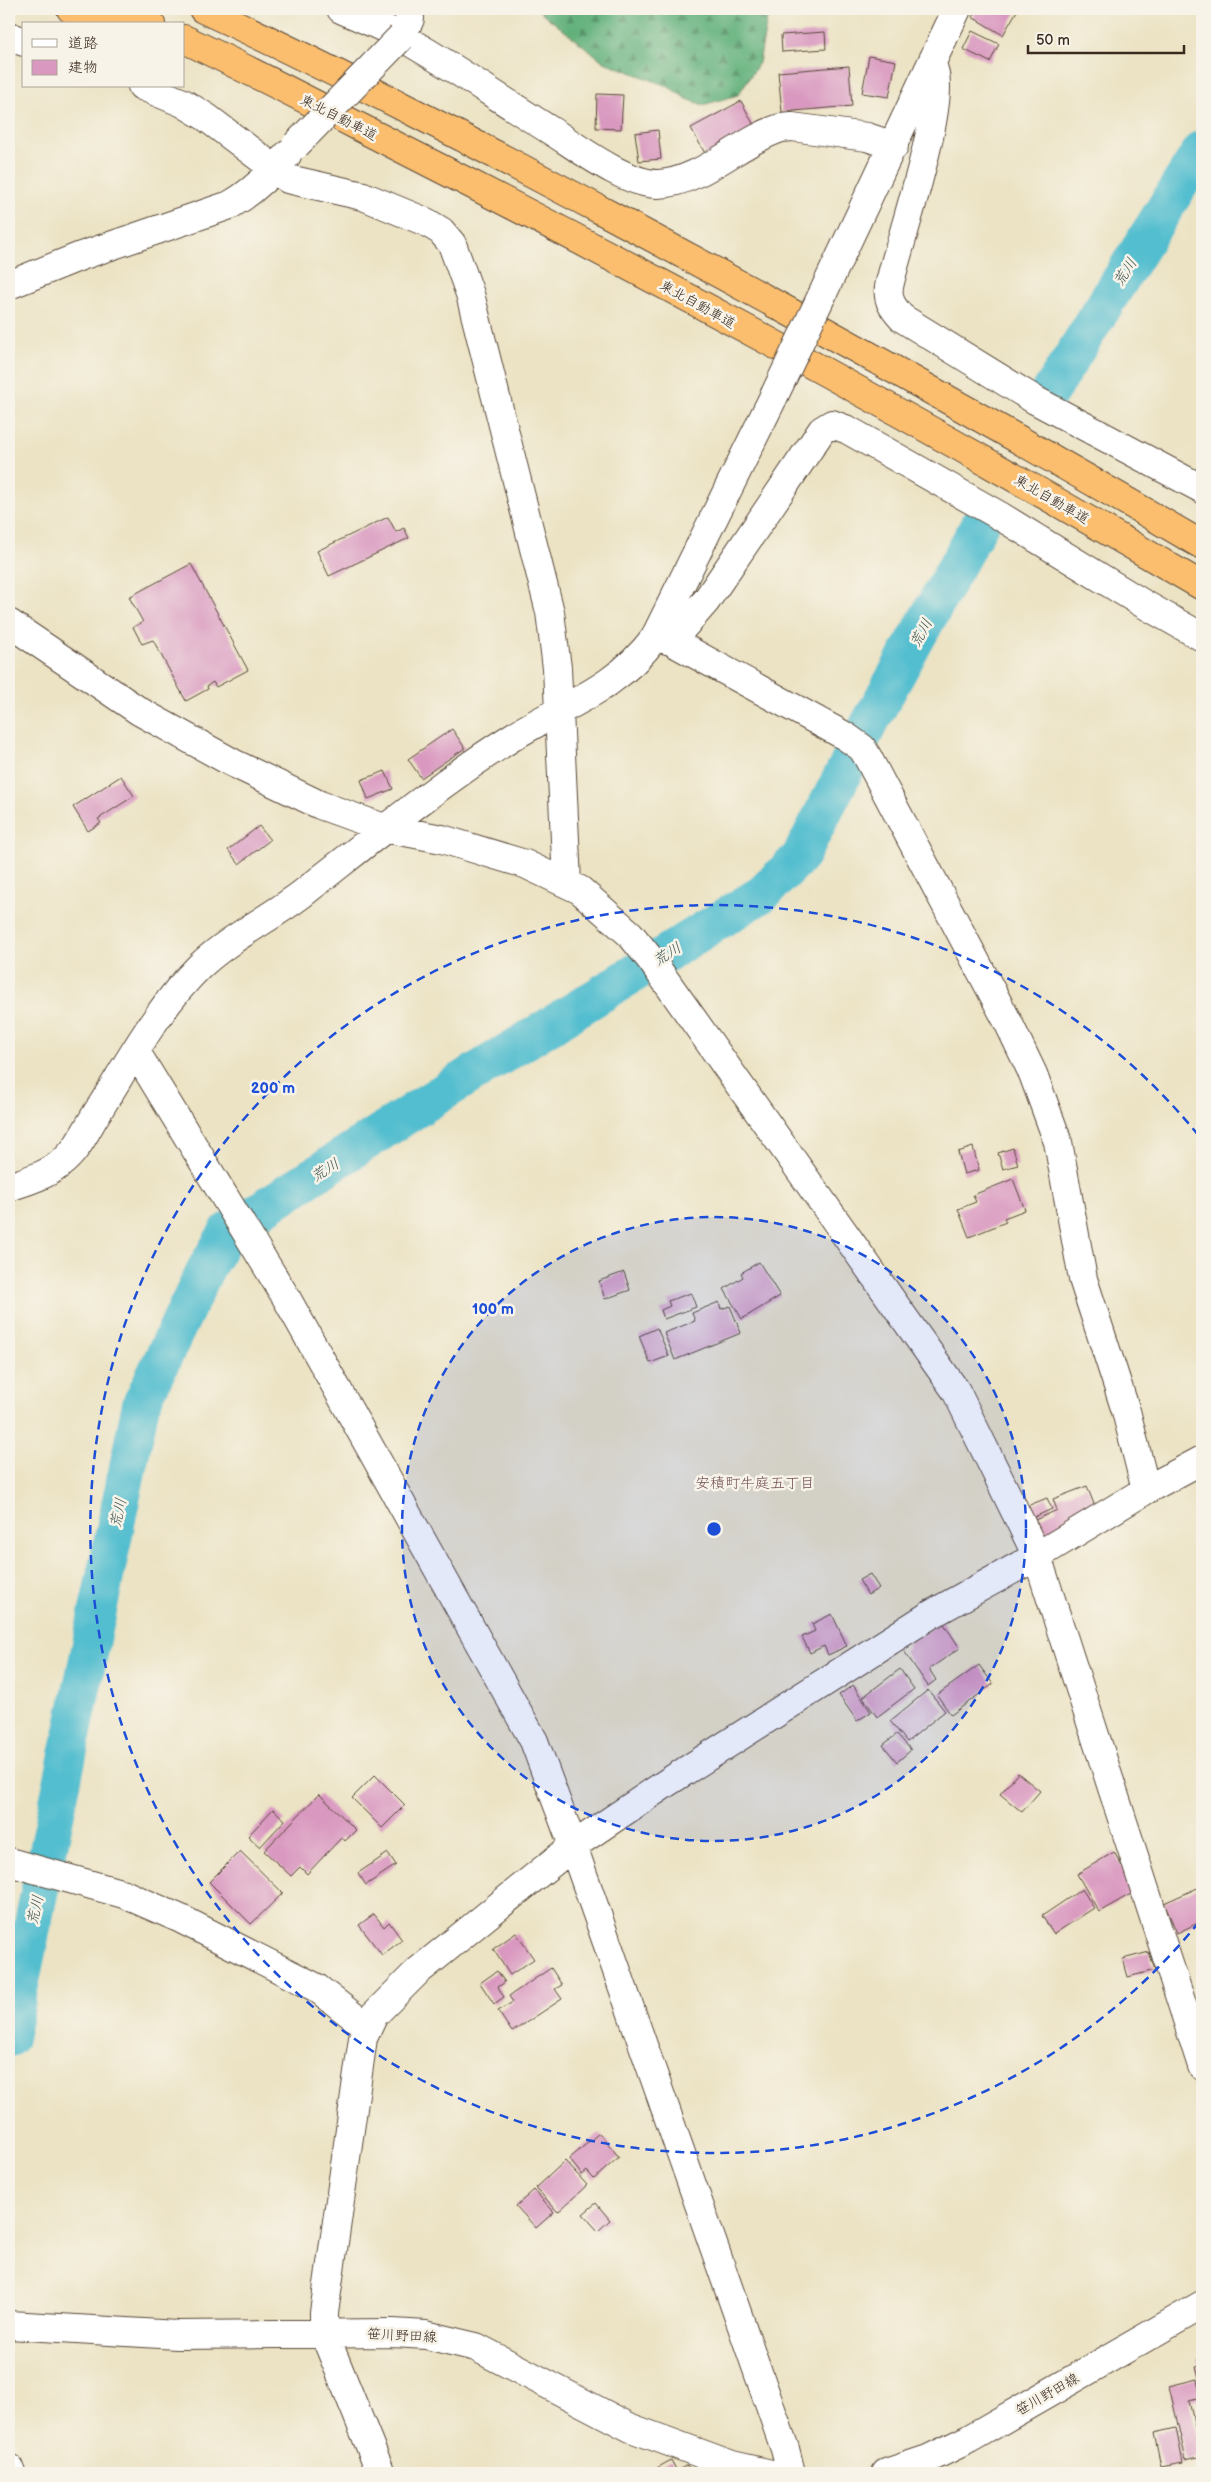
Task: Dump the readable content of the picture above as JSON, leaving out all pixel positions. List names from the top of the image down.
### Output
{
  "streets": {
    "highway": ["東北自動車道"],
    "street": ["笹川野田線"]
  },
  "districts": ["安積町牛庭五丁目"],
  "water": ["荒川"],
  "legend": ["道路", "建物"],
  "scale_bar": "50 m",
  "rings": ["200 m", "100 m"]
}
